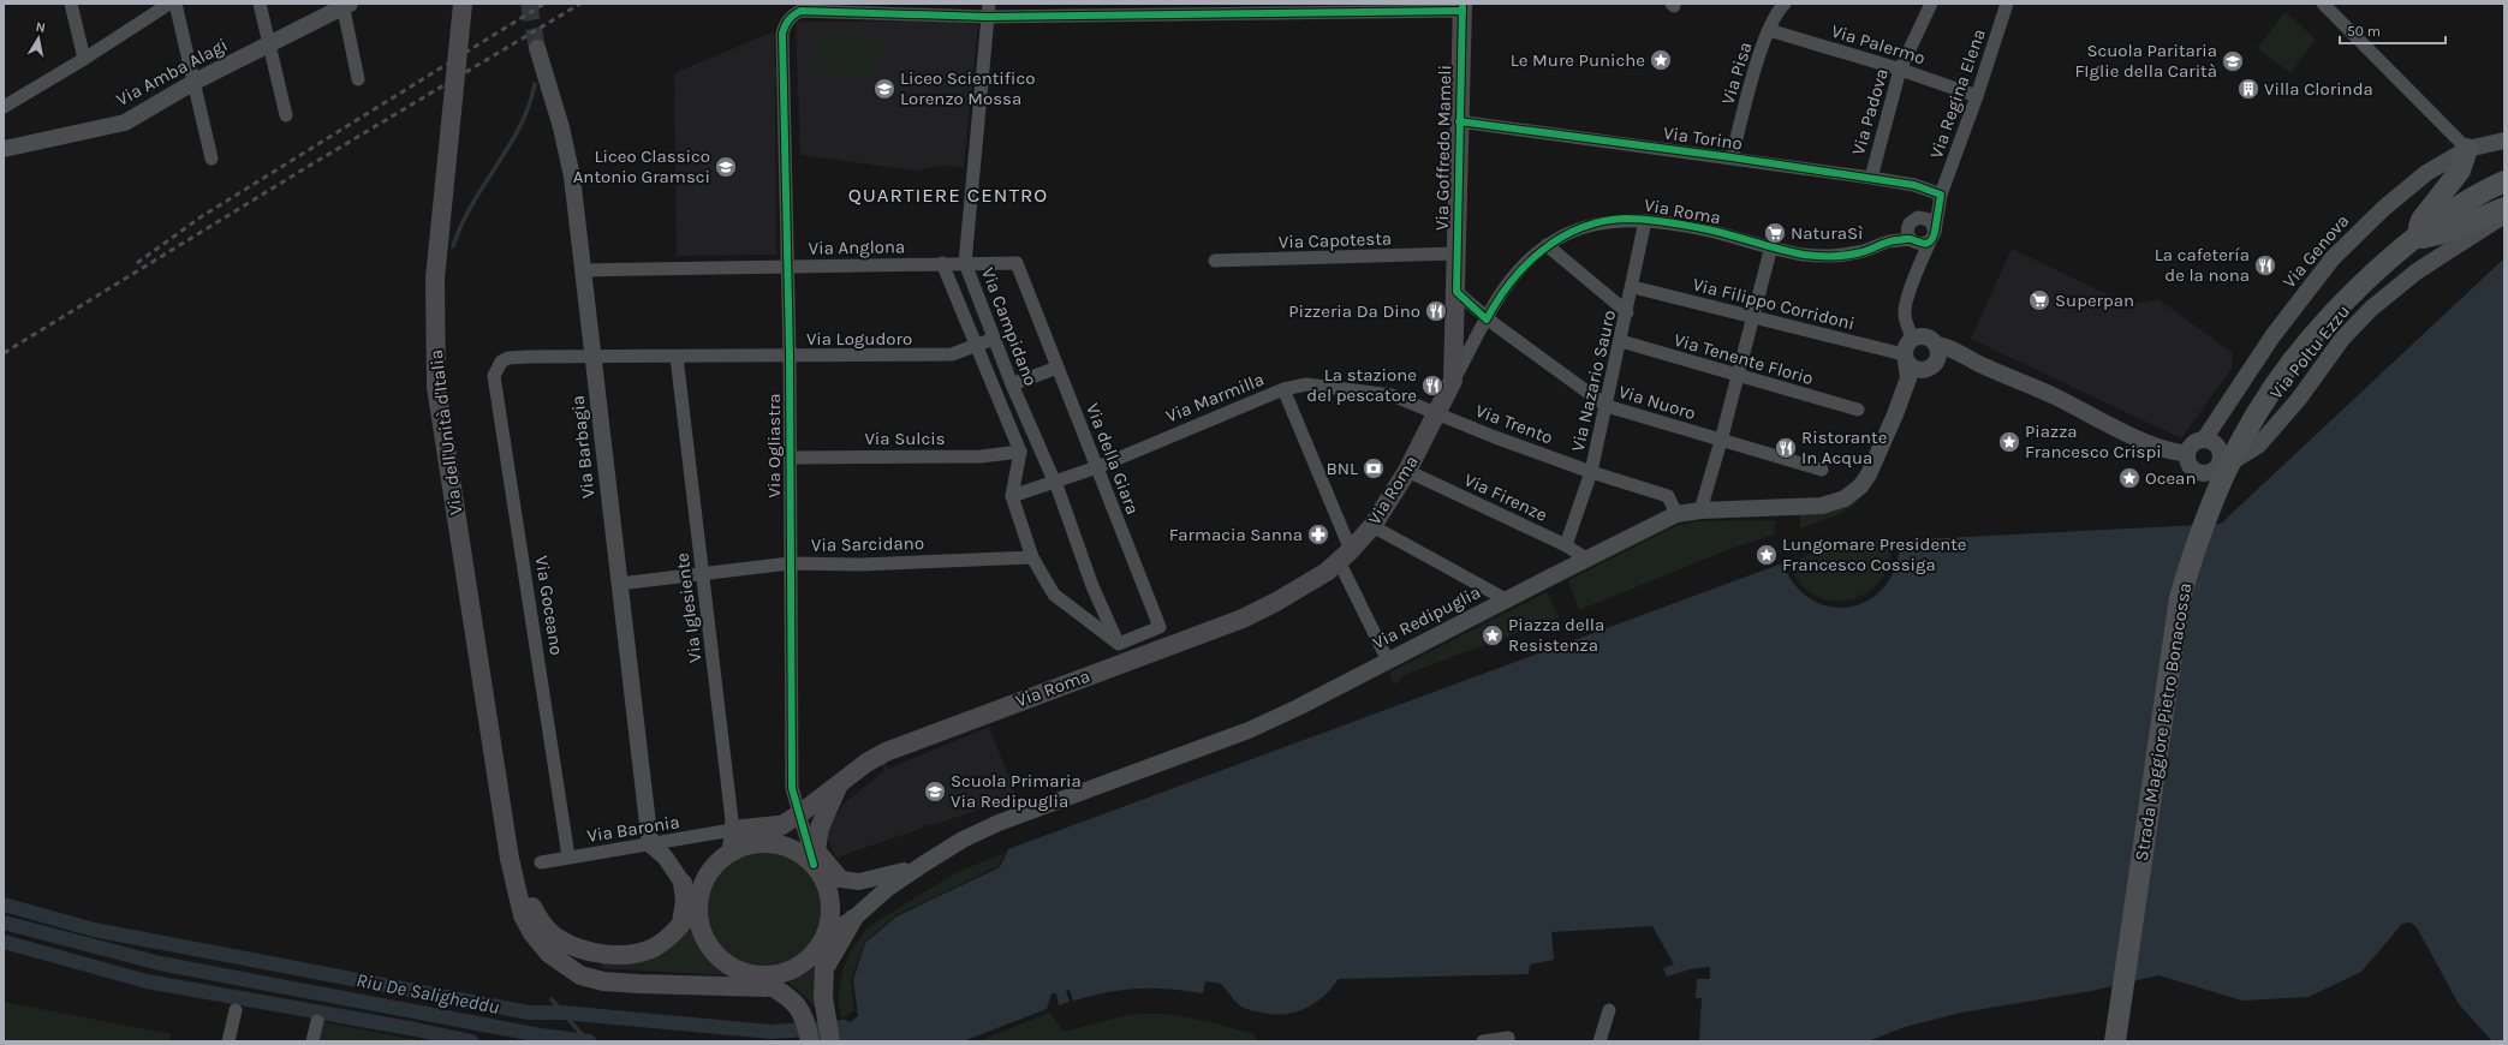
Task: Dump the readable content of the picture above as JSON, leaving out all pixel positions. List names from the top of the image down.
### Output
{
  "streets": {
    "main road": [
      "Via Goffredo Mameli",
      "Via Roma",
      "Via dell'Unità d'Italia",
      "Strada Maggiore Pietro Bonacossa"
    ],
    "street": [
      "Via Palermo",
      "Via Amba Alagi",
      "Via Pisa",
      "Via Regina Elena",
      "Via Padova",
      "Via Torino",
      "Via Capotesta",
      "Via Anglona",
      "Via Genova",
      "Via Filippo Corridoni",
      "Via Campidano",
      "Via Logudoro",
      "Via Poltu Ezzu",
      "Via Tenente Florio",
      "Via Nazario Sauro",
      "Via Marmilla",
      "Via Nuoro",
      "Via Trento",
      "Via Sulcis",
      "Via Ogliastra",
      "Via Barbagia",
      "Via della Giara",
      "Via Firenze",
      "Via Sarcidano",
      "Via Goceano",
      "Via Iglesiente",
      "Via Redipuglia",
      "Via Baronia"
    ]
  },
  "crossings": [
    ["Via Palermo", "Via Pisa"],
    ["Via Palermo", "Via Regina Elena"],
    ["Via Palermo", "Via Padova"],
    ["Via Pisa", "Via Torino"],
    ["Via Regina Elena", "Via Torino"],
    ["Via Regina Elena", "Via Roma"],
    ["Via Regina Elena", "Via Filippo Corridoni"],
    ["Via Regina Elena", "Via Redipuglia"],
    ["Via Padova", "Via Torino"],
    ["Via Torino", "Via Goffredo Mameli"],
    ["Via Goffredo Mameli", "Via Roma"],
    ["Via Goffredo Mameli", "Via Capotesta"],
    ["Via Goffredo Mameli", "Via Nuoro"],
    ["Via Roma", "Via Campidano"],
    ["Via Roma", "Via Nazario Sauro"],
    ["Via Roma", "Via Marmilla"],
    ["Via Roma", "Via Nuoro"],
    ["Via Roma", "Via Trento"],
    ["Via Roma", "Via dell'Unità d'Italia"],
    ["Via Roma", "Via Ogliastra"],
    ["Via Roma", "Via della Giara"],
    ["Via Roma", "Via Firenze"],
    ["Via Roma", "Via Iglesiente"],
    ["Via Roma", "Via Redipuglia"],
    ["Via Anglona", "Via Campidano"],
    ["Via Anglona", "Via Ogliastra"],
    ["Via Anglona", "Via Barbagia"],
    ["Via Anglona", "Via della Giara"],
    ["Via Genova", "Via Poltu Ezzu"],
    ["Via Filippo Corridoni", "Via Nazario Sauro"],
    ["Via Filippo Corridoni", "Via Redipuglia"],
    ["Via Campidano", "Via Logudoro"],
    ["Via Campidano", "Via Marmilla"],
    ["Via Campidano", "Via Sulcis"],
    ["Via Campidano", "Via Ogliastra"],
    ["Via Campidano", "Via della Giara"],
    ["Via Logudoro", "Via Ogliastra"],
    ["Via Logudoro", "Via Barbagia"],
    ["Via Logudoro", "Via Goceano"],
    ["Via Logudoro", "Via Iglesiente"],
    ["Via Tenente Florio", "Via Nazario Sauro"],
    ["Via Nazario Sauro", "Via Nuoro"],
    ["Via Nazario Sauro", "Via Trento"],
    ["Via Nazario Sauro", "Via Firenze"],
    ["Via Marmilla", "Via Trento"],
    ["Via Marmilla", "Via della Giara"],
    ["Via Trento", "Via Redipuglia"],
    ["Via dell'Unità d'Italia", "Via Ogliastra"],
    ["Via dell'Unità d'Italia", "Via Iglesiente"],
    ["Via dell'Unità d'Italia", "Via Redipuglia"],
    ["Via Sulcis", "Via Ogliastra"],
    ["Via Ogliastra", "Via Sarcidano"],
    ["Via Ogliastra", "Via Iglesiente"],
    ["Via Ogliastra", "Via Redipuglia"],
    ["Via Barbagia", "Via Sarcidano"],
    ["Via Barbagia", "Via Baronia"],
    ["Via Firenze", "Via Redipuglia"],
    ["Via Sarcidano", "Via Iglesiente"],
    ["Via Goceano", "Via Baronia"],
    ["Via Iglesiente", "Via Redipuglia"],
    ["Via Iglesiente", "Via Baronia"]
  ],
  "districts": ["QUARTIERE CENTRO"],
  "water": ["Riu De Saligheddu"],
  "places": {
    "place": [
      "Le Mure Puniche",
      "Piazza Francesco Crispi",
      "Ocean",
      "Lungomare Presidente Francesco Cossiga",
      "Piazza della Resistenza"
    ],
    "school or university": [
      "Scuola Paritaria FIglie della Carità",
      "Liceo Scientifico Lorenzo Mossa",
      "Liceo Classico Antonio Gramsci",
      "Scuola Primaria Via Redipuglia"
    ],
    "building": ["Villa Clorinda"],
    "supermarket": ["NaturaSì", "Superpan"],
    "restaurant": [
      "La cafetería de la nona",
      "Pizzeria Da Dino",
      "La stazione del pescatore",
      "Ristorante In Acqua"
    ],
    "bank": ["BNL"],
    "pharmacy": ["Farmacia Sanna"]
  },
  "scale_bar": "50 m",
  "north": "top"
}
